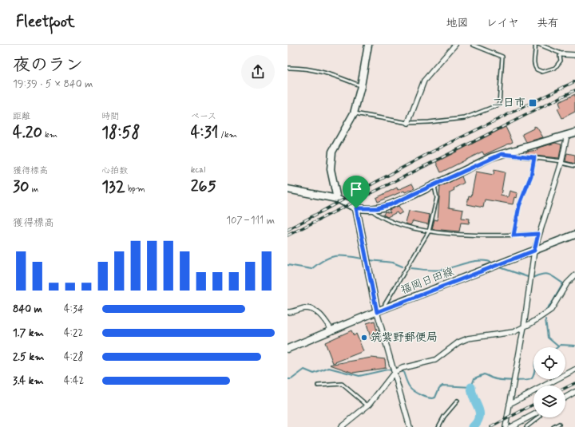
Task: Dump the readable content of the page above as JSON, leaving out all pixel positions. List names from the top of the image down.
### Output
{
  "streets": {
    "main road": ["福岡日田線"]
  },
  "places": {
    "transit": ["二日市"],
    "other": ["筑紫野郵便局"]
  },
  "page": {
    "header": "Fleetfoot",
    "nav": ["地図", "レイヤ", "共有"],
    "heading": ["夜のラン", "19:39 · 5 × 840 m"],
    "stats": [
      ["距離", "4.20 km"],
      ["時間", "18:58"],
      ["ペース", "4:31 /km"],
      ["獲得標高", "30 m"],
      ["心拍数", "132 bpm"],
      ["kcal", "265"]
    ],
    "chart": ["獲得標高", "107–111 m"],
    "list": [
      {
        "name": "840 m",
        "note": "4:34"
      },
      {
        "name": "1.7 km",
        "note": "4:22"
      },
      {
        "name": "2.5 km",
        "note": "4:28"
      },
      {
        "name": "3.4 km",
        "note": "4:42"
      }
    ]
  }
}
